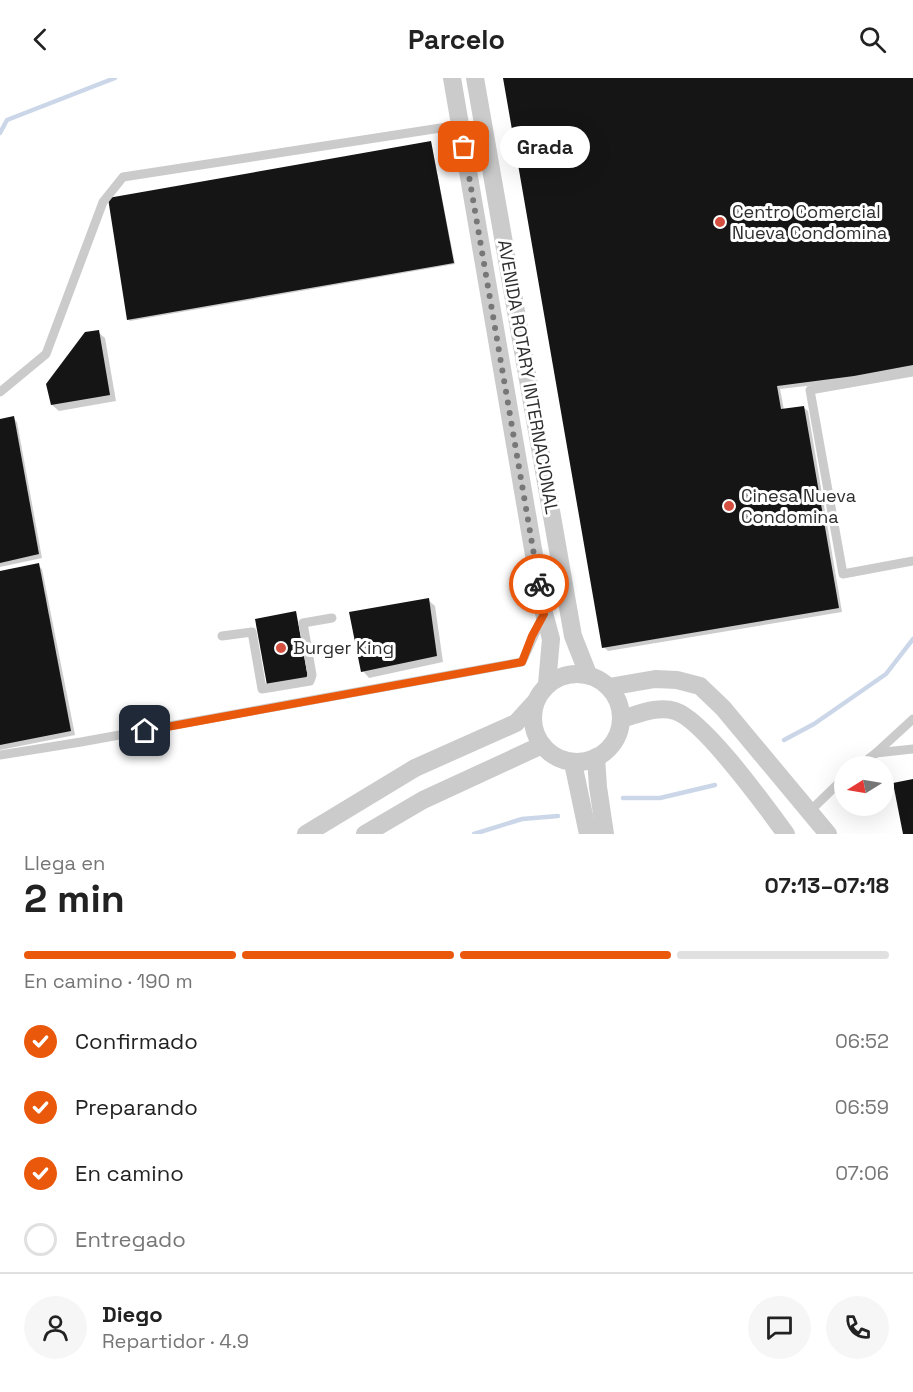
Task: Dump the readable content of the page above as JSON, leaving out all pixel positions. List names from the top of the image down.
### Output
{
  "streets": {
    "street": ["AVENIDA ROTARY INTERNACIONAL"]
  },
  "places": [
    "Grada",
    "Centro Comercial Nueva Condomina",
    "Cinesa Nueva Condomina",
    "Burger King"
  ],
  "north": "left",
  "page": {
    "header": "Parcelo",
    "bubble": "Grada",
    "heading": ["2 min", "Llega en", "07:13–07:18"],
    "panel": ["Diego", "Repartidor · 4.9"],
    "bar": "En camino · 190 m",
    "list": [
      ["Confirmado", "06:52"],
      ["Preparando", "06:59"],
      ["En camino", "07:06"],
      "Entregado"
    ]
  }
}
